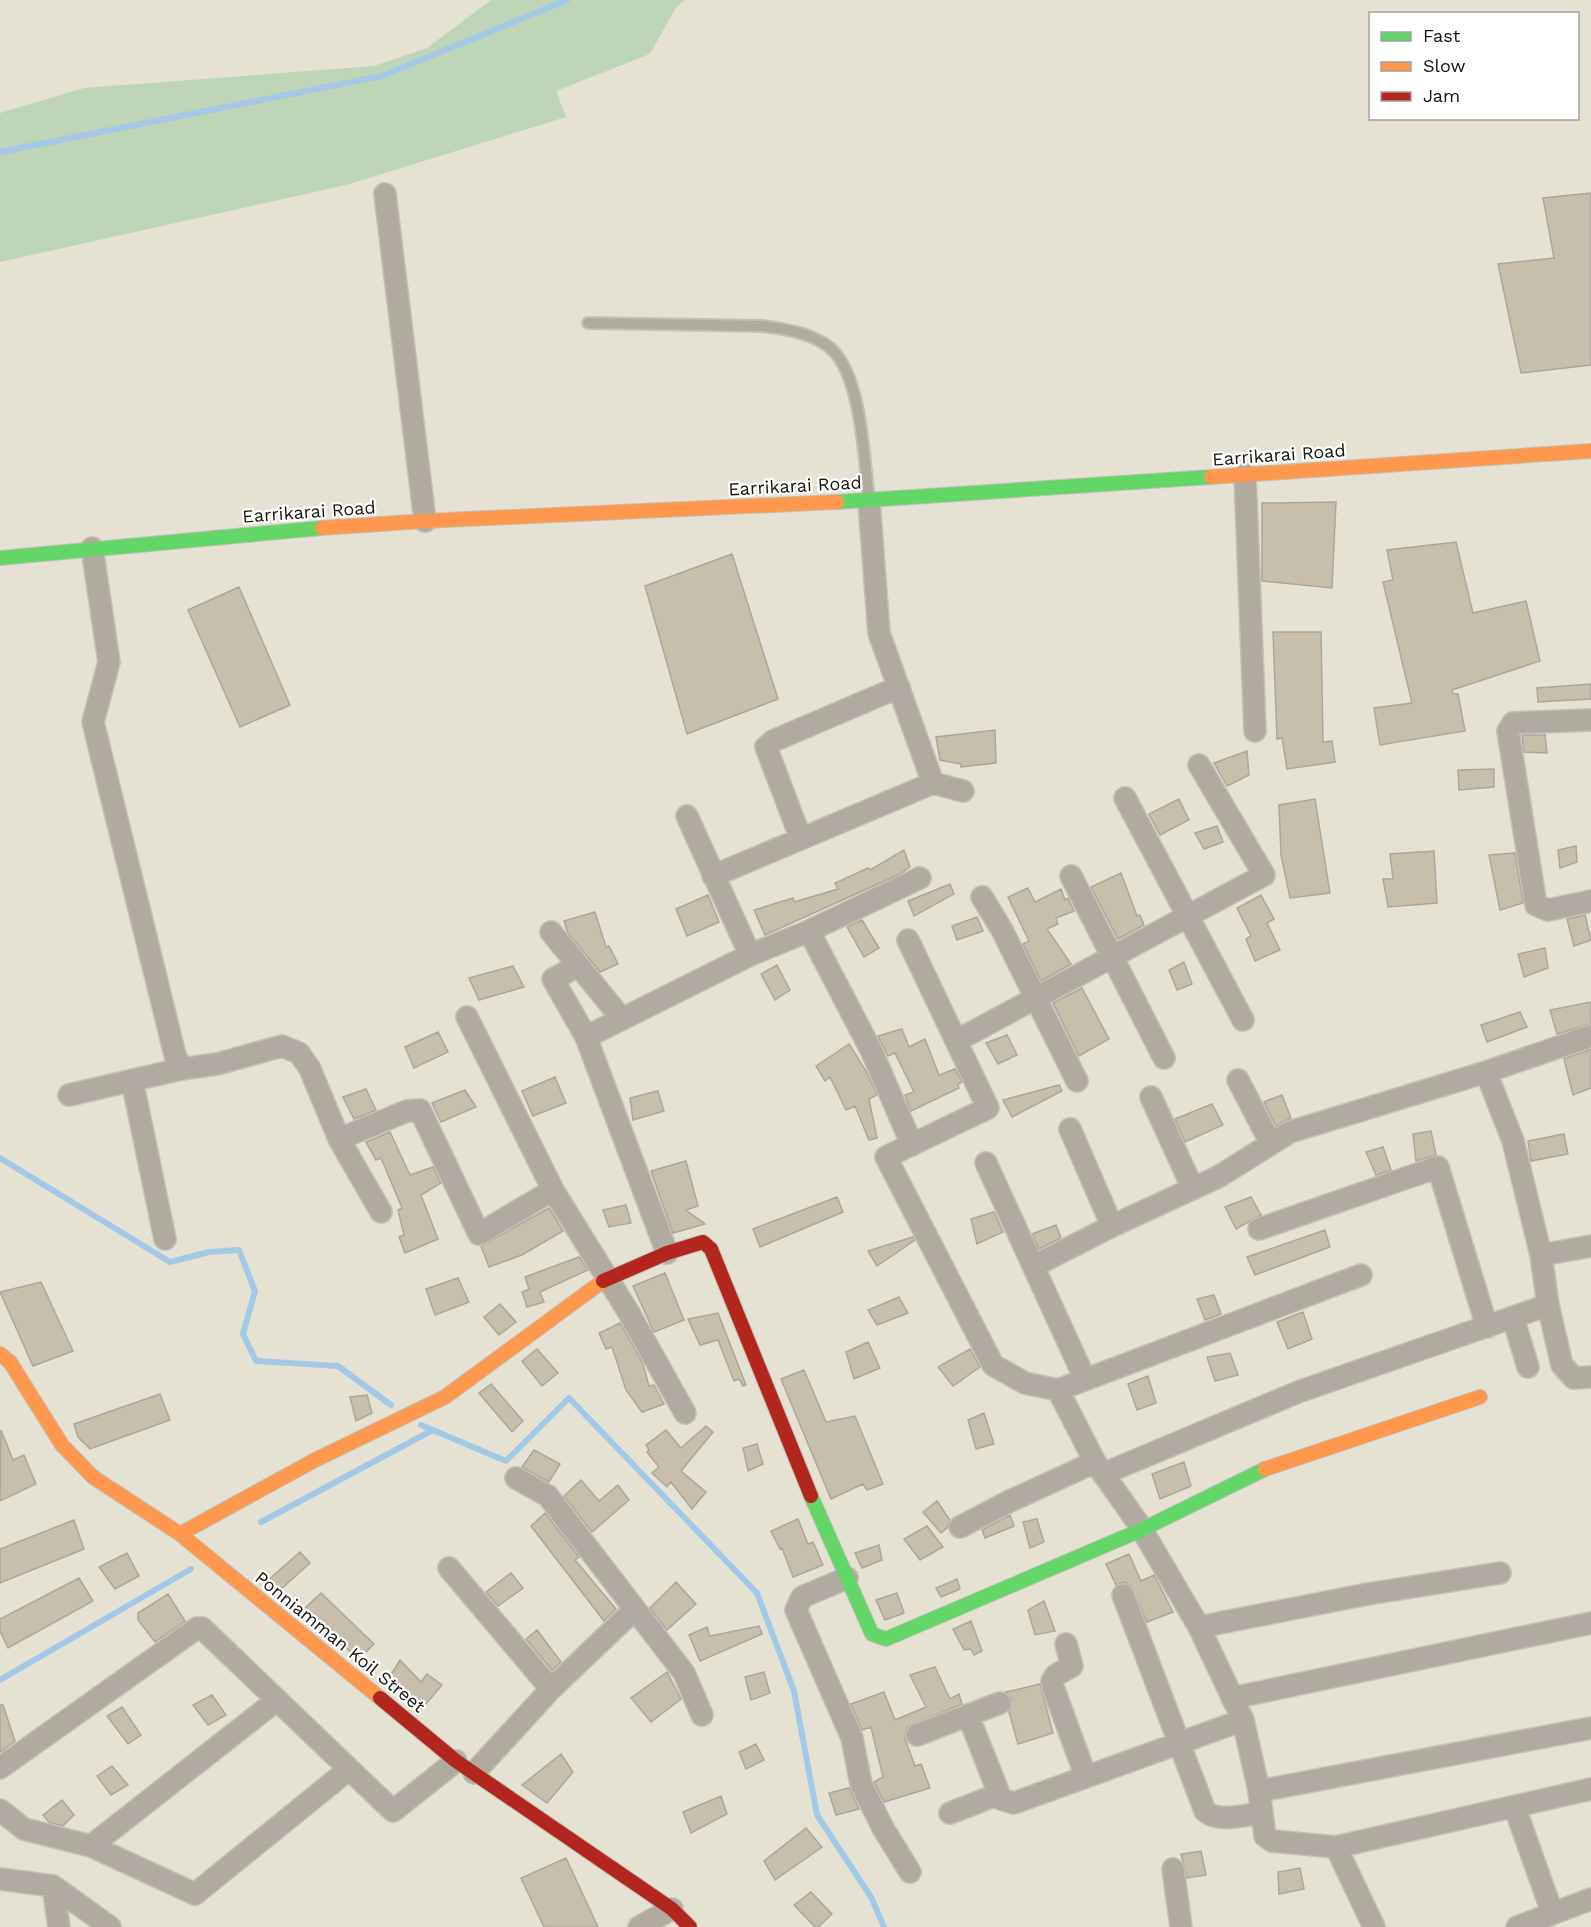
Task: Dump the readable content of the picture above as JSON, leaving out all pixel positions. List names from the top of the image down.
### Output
{
  "streets": {
    "street": ["Earrikarai Road", "Ponniamman Koil Street"]
  },
  "legend": ["Fast", "Slow", "Jam"]
}
